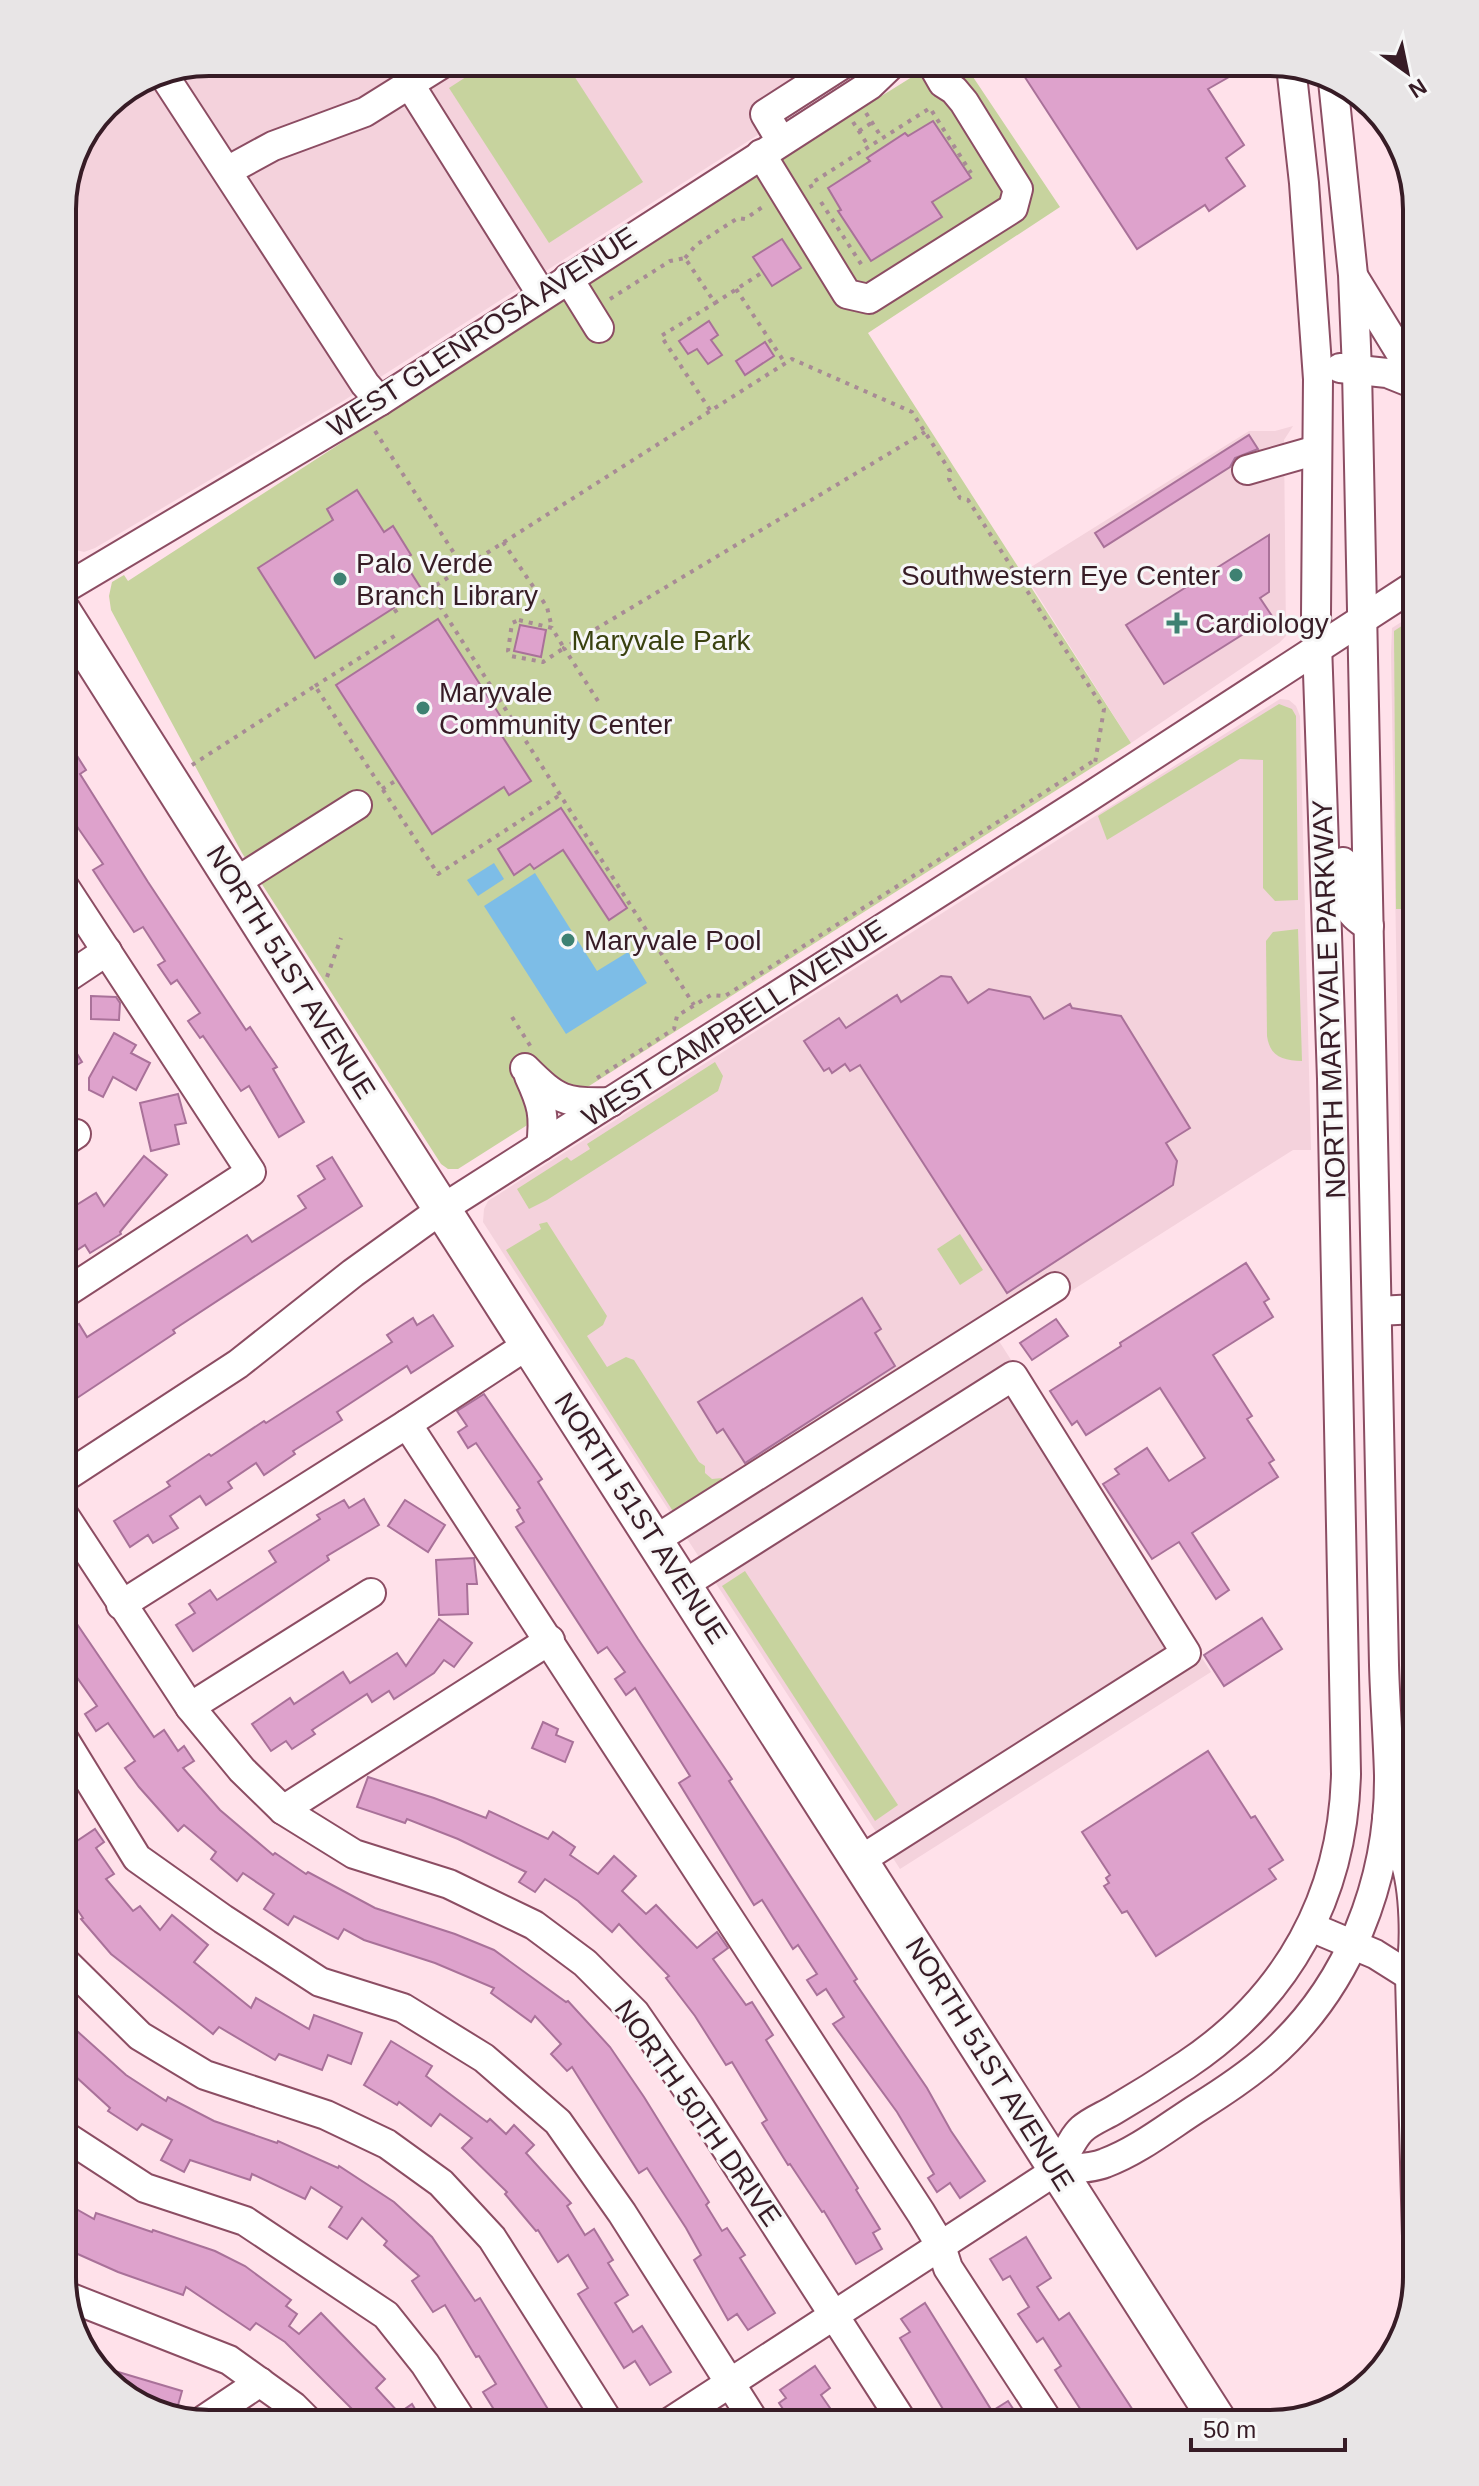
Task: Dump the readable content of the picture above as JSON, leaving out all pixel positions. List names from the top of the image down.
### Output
{
  "streets": {
    "main road": ["NORTH 51ST AVENUE"],
    "street": [
      "WEST GLENROSA AVENUE",
      "NORTH MARYVALE PARKWAY",
      "WEST CAMPBELL AVENUE",
      "NORTH 50TH DRIVE"
    ]
  },
  "crossings": [
    ["NORTH 51ST AVENUE", "NORTH MARYVALE PARKWAY"],
    ["NORTH 51ST AVENUE", "WEST CAMPBELL AVENUE"],
    ["NORTH MARYVALE PARKWAY", "WEST CAMPBELL AVENUE"]
  ],
  "parks": ["Maryvale Park"],
  "places": {
    "other": [
      "Southwestern Eye Center",
      "Palo Verde Branch Library",
      "Maryvale Community Center",
      "Maryvale Pool"
    ],
    "health": ["Cardiology"]
  },
  "scale_bar": "50 m",
  "north": "bottom right"
}
